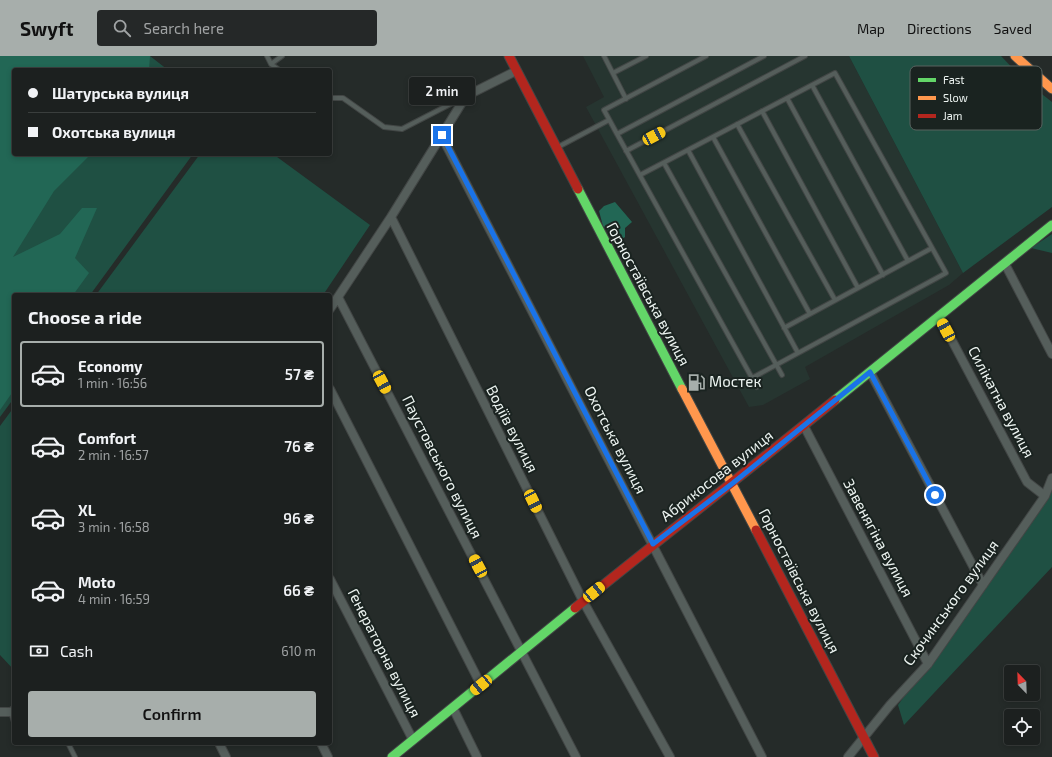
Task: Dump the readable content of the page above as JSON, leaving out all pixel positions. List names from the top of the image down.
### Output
{
  "streets": {
    "street": [
      "Горностаївська вулиця",
      "Силікатна вулиця",
      "Водіїв вулиця",
      "Охотська вулиця",
      "Паустовського вулиця",
      "Абрикосова вулиця",
      "Завенягіна вулиця",
      "Скочинського вулиця",
      "Генераторна вулиця"
    ]
  },
  "crossings": [
    ["Горностаївська вулиця", "Абрикосова вулиця"],
    ["Горностаївська вулиця", "Скочинського вулиця"],
    ["Силікатна вулиця", "Абрикосова вулиця"],
    ["Силікатна вулиця", "Скочинського вулиця"],
    ["Водіїв вулиця", "Абрикосова вулиця"],
    ["Охотська вулиця", "Абрикосова вулиця"],
    ["Паустовського вулиця", "Абрикосова вулиця"],
    ["Абрикосова вулиця", "Завенягіна вулиця"],
    ["Абрикосова вулиця", "Генераторна вулиця"],
    ["Завенягіна вулиця", "Скочинського вулиця"]
  ],
  "places": {
    "fuel station": ["Мостек"]
  },
  "legend": ["Fast", "Slow", "Jam"],
  "north": "top left",
  "page": {
    "header": "Swyft",
    "search": "Search here",
    "nav": ["Map", "Directions", "Saved"],
    "banner": ["Шатурська вулиця", "Охотська вулиця"],
    "bubble": "2 min",
    "heading": "Choose a ride",
    "list": [
      {
        "name": "Economy",
        "note": "1 min · 16:56",
        "value": "57 ₴"
      },
      {
        "name": "Comfort",
        "note": "2 min · 16:57",
        "value": "76 ₴"
      },
      {
        "name": "XL",
        "note": "3 min · 16:58",
        "value": "96 ₴"
      },
      {
        "name": "Moto",
        "note": "4 min · 16:59",
        "value": "66 ₴"
      }
    ],
    "pay": ["Cash", "610 m"],
    "buttons": "Confirm"
  }
}
